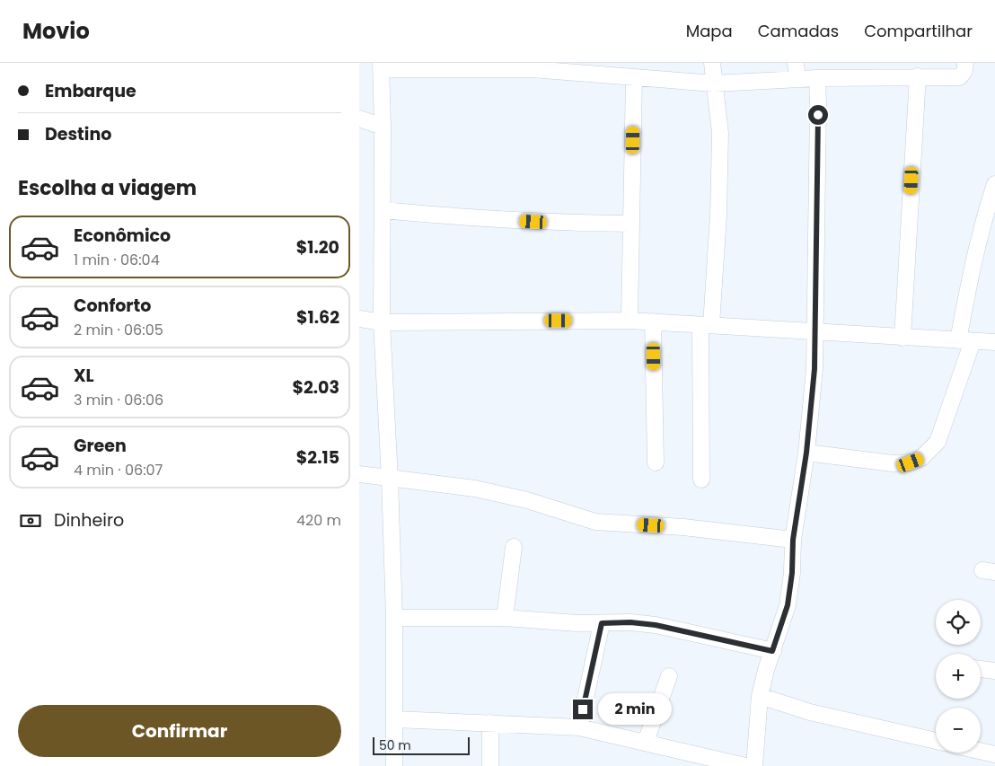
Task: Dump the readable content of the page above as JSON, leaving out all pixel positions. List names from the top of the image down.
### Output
{
  "scale_bar": "50 m",
  "page": {
    "header": "Movio",
    "nav": ["Mapa", "Camadas", "Compartilhar"],
    "banner": ["Embarque", "Destino"],
    "heading": "Escolha a viagem",
    "list": [
      {
        "name": "Econômico",
        "note": "1 min · 06:04",
        "value": "$1.20"
      },
      {
        "name": "Conforto",
        "note": "2 min · 06:05",
        "value": "$1.62"
      },
      {
        "name": "XL",
        "note": "3 min · 06:06",
        "value": "$2.03"
      },
      {
        "name": "Green",
        "note": "4 min · 06:07",
        "value": "$2.15"
      }
    ],
    "pay": ["Dinheiro", "420 m"],
    "map_buttons": ["+", "−"],
    "bubble": "2 min",
    "buttons": "Confirmar",
    "scale": "50 m"
  }
}
